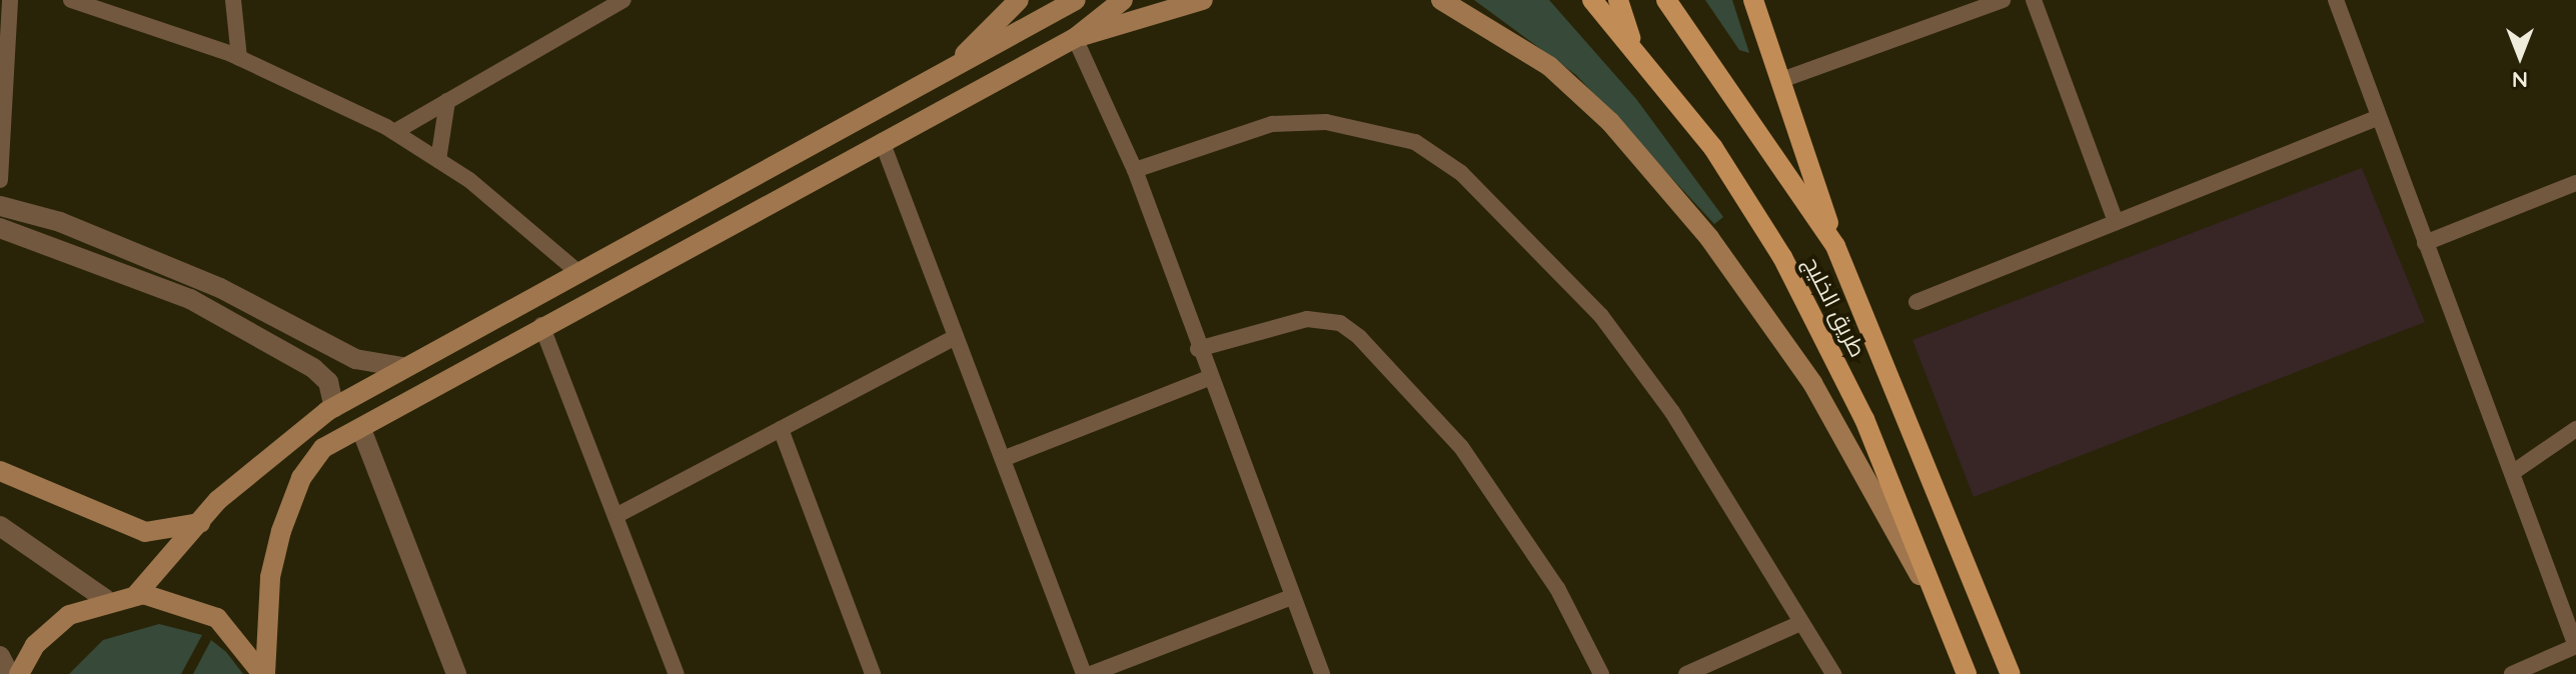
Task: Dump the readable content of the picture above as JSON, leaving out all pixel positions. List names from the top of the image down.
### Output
{
  "streets": {
    "main road": ["طريق الخليج"]
  },
  "north": "bottom"
}
